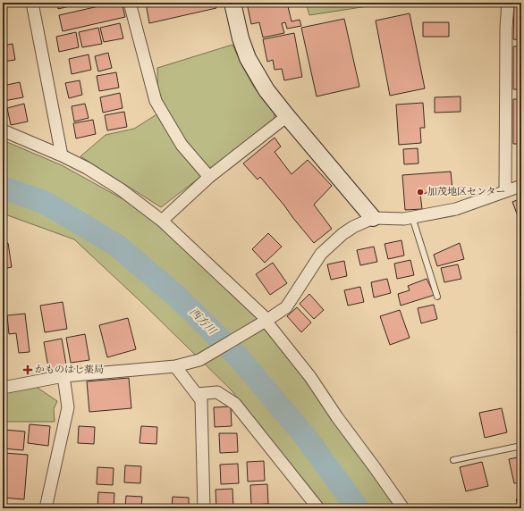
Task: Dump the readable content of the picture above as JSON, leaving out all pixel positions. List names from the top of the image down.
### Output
{
  "water": ["西方川"],
  "places": {
    "other": ["加茂地区センター"],
    "health": ["かものはし薬局"]
  }
}
